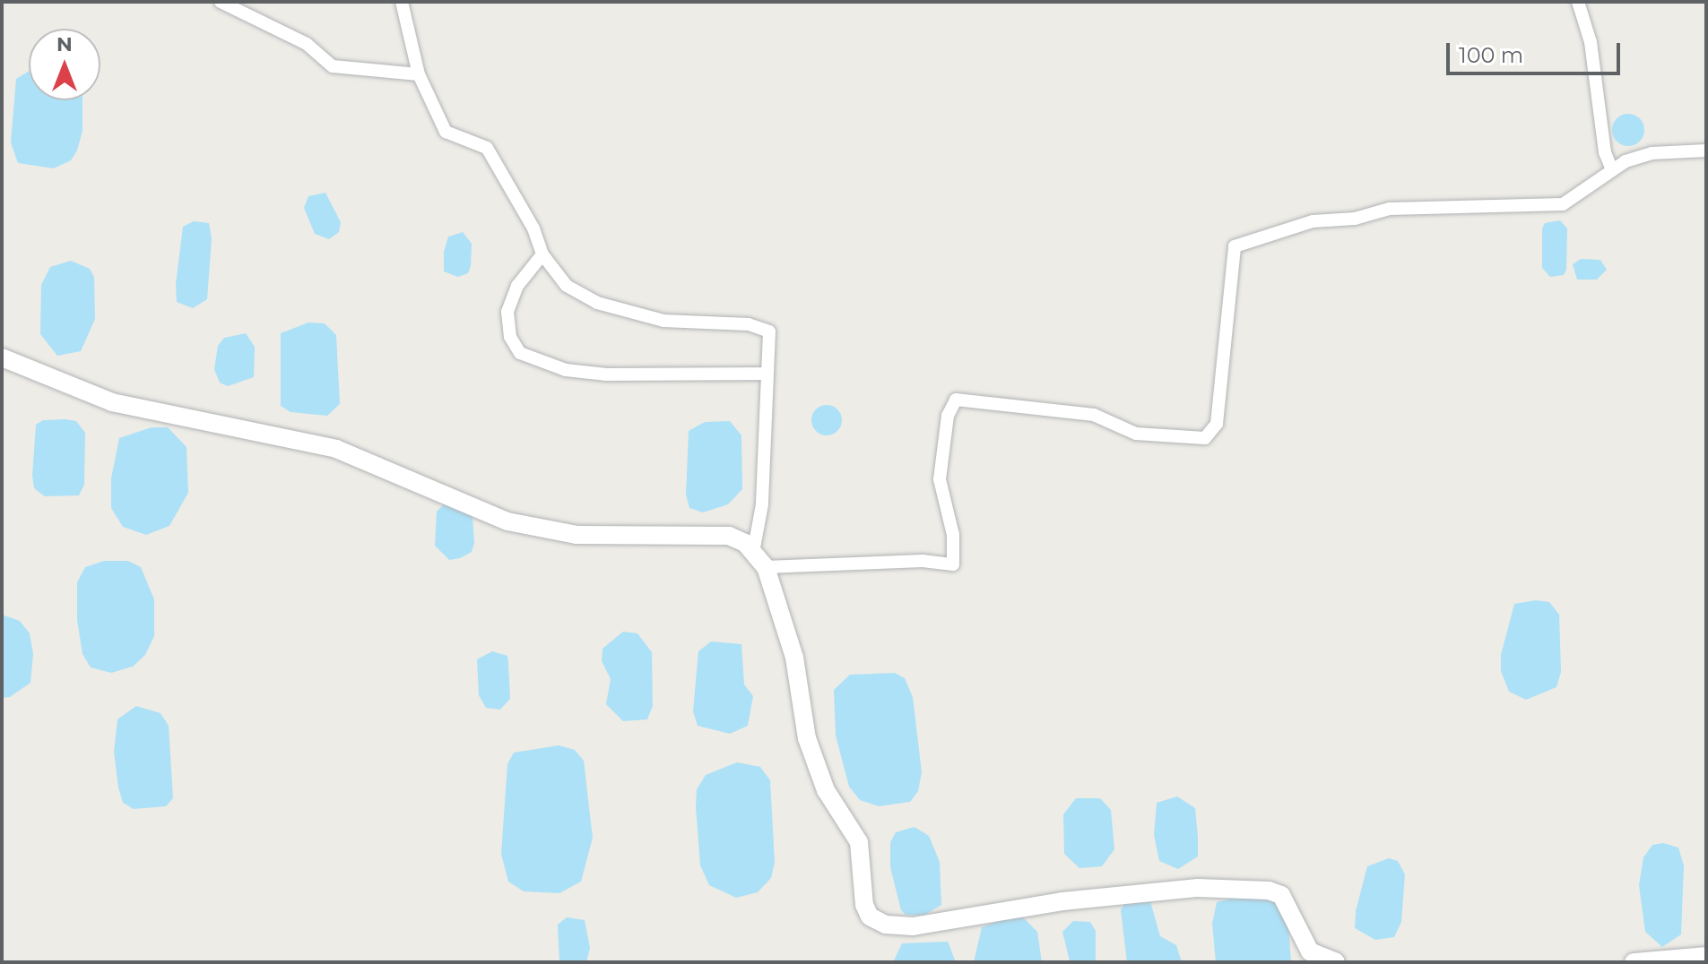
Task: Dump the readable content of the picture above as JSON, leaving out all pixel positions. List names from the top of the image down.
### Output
{
  "scale_bar": "100 m",
  "north": "top"
}
